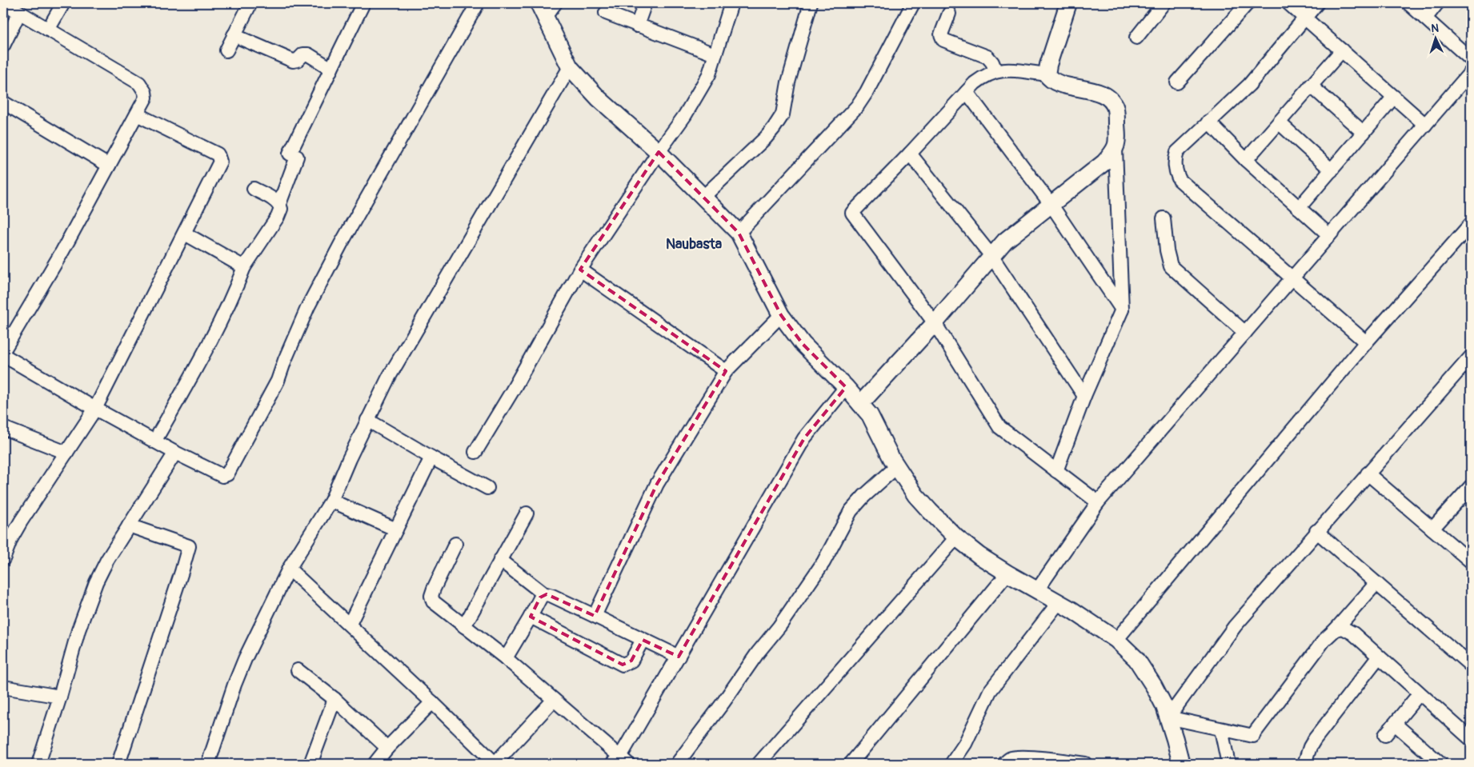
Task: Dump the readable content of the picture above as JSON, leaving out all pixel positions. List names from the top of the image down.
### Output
{
  "districts": ["Naubasta"],
  "north": "top"
}
